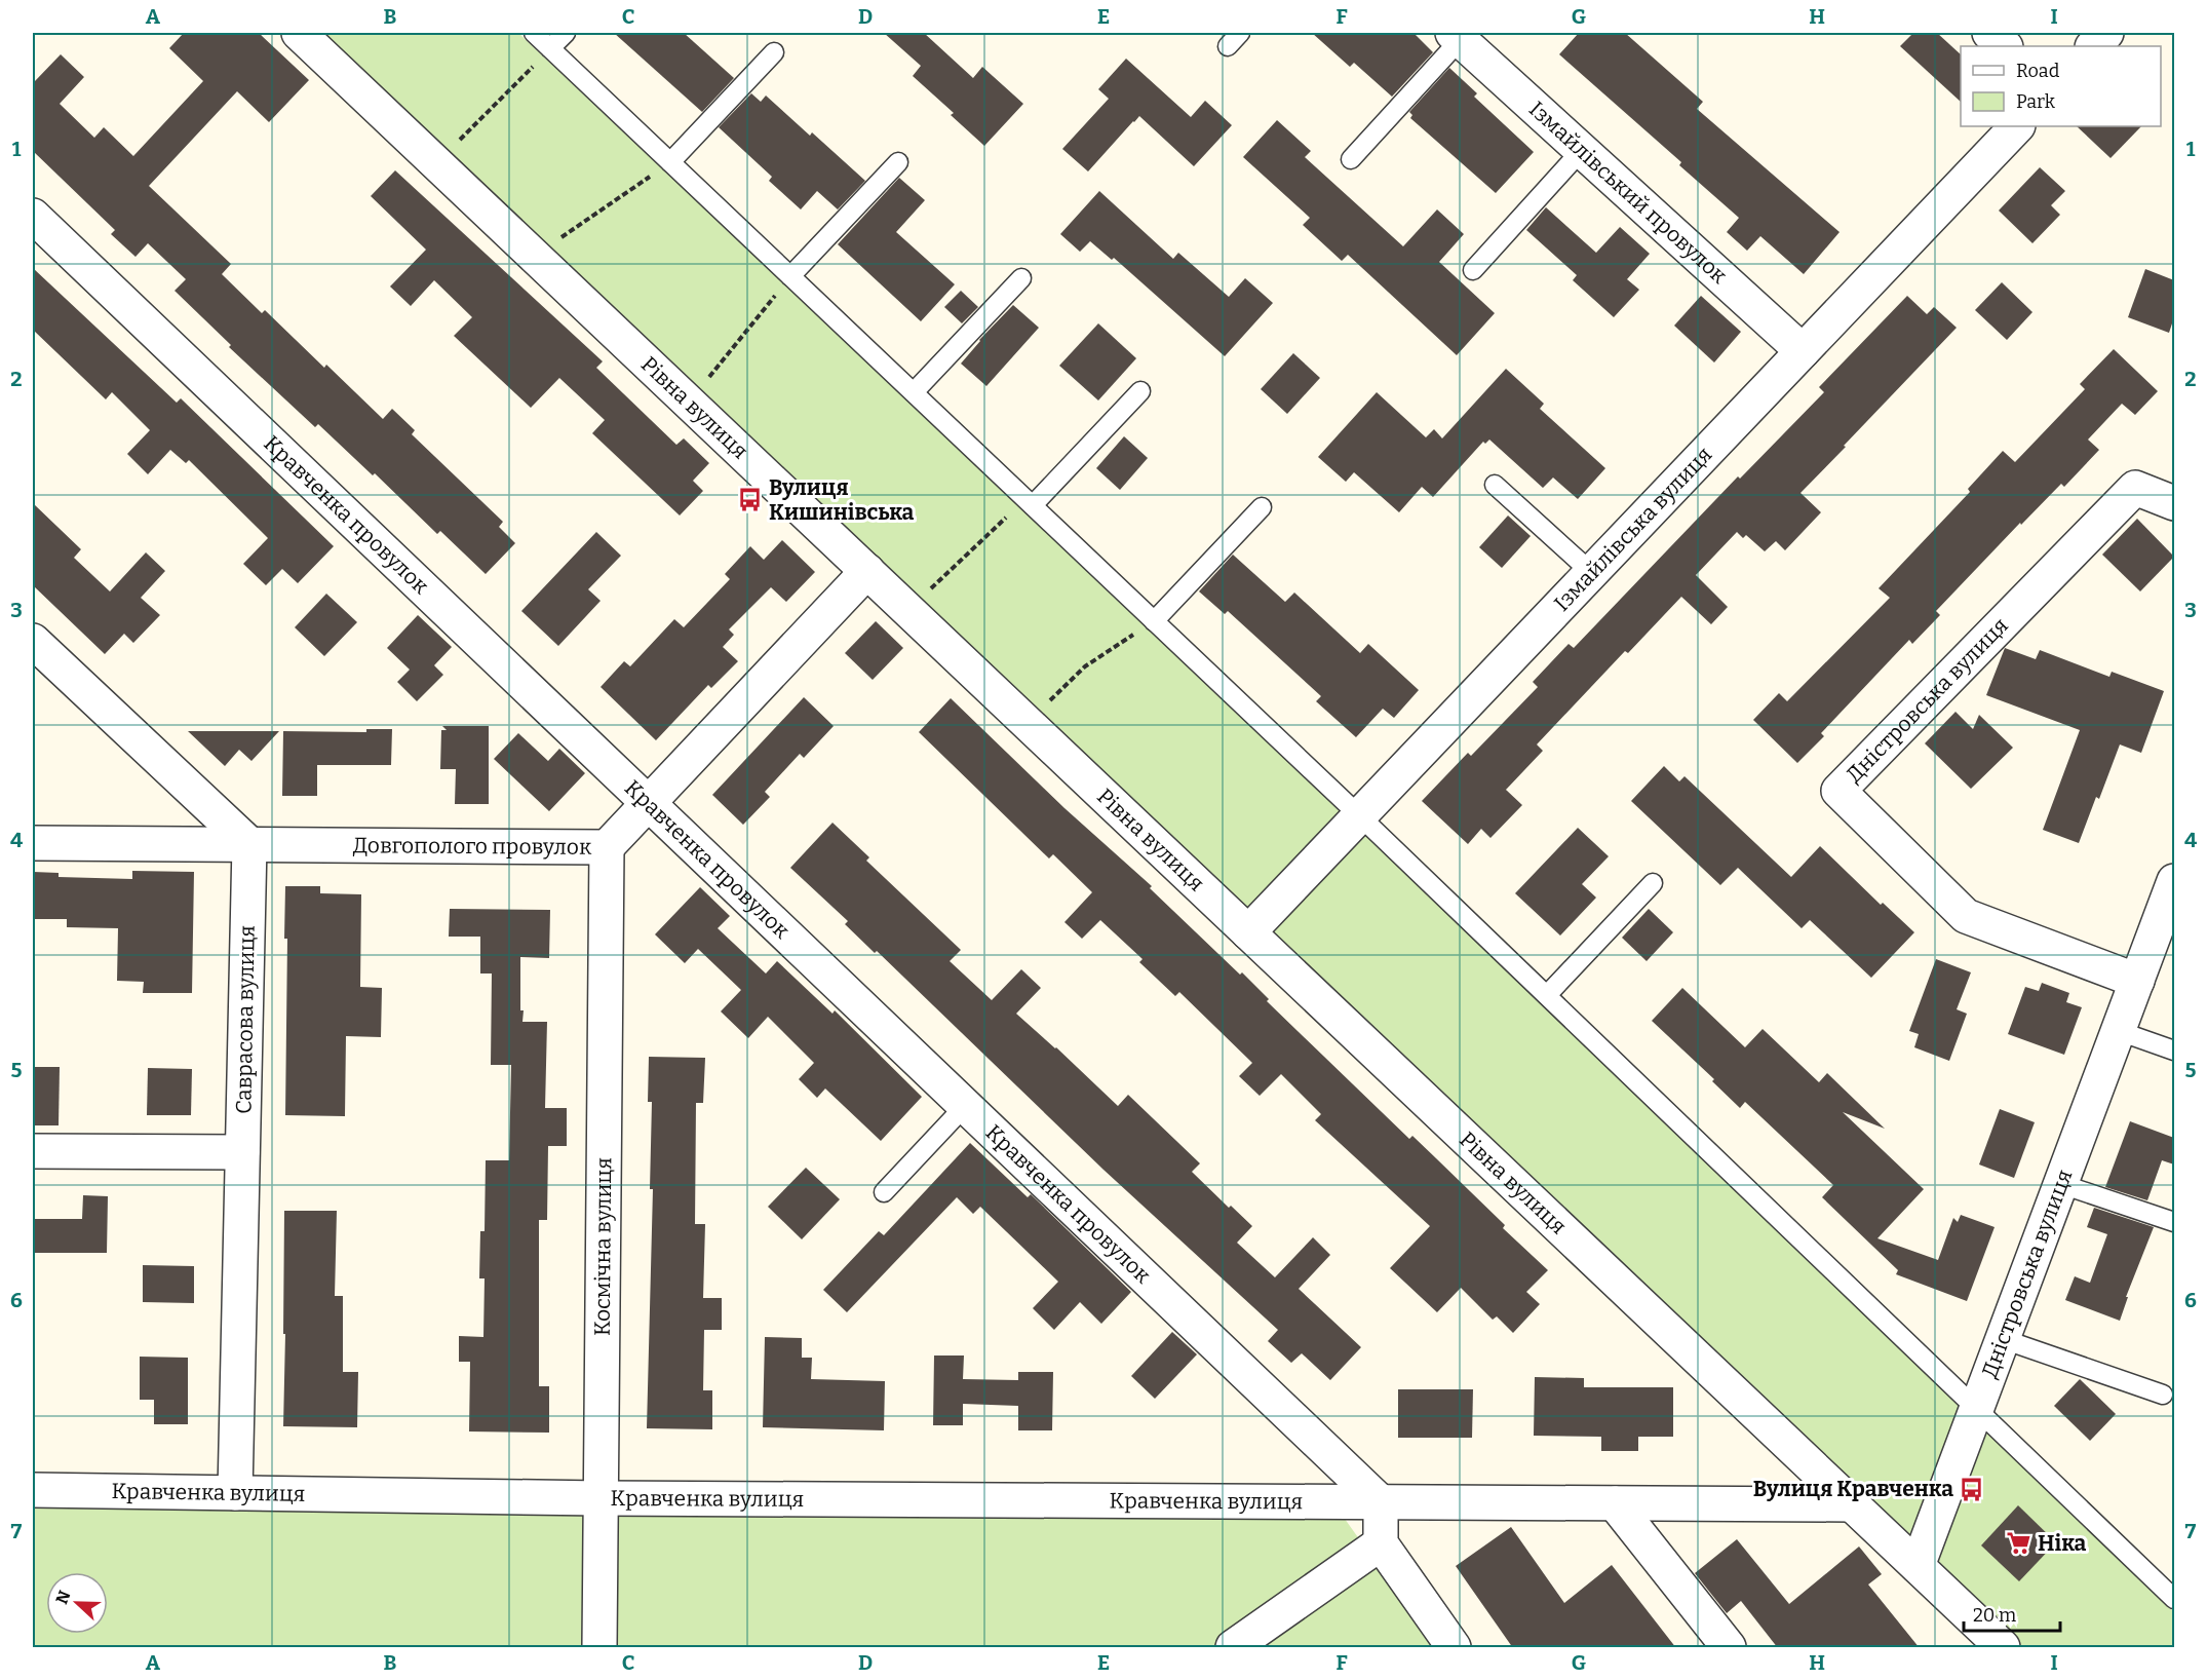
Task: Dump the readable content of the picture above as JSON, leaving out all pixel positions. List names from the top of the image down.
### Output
{
  "streets": {
    "street": [
      "Ізмайлівський провулок",
      "Рівна вулиця",
      "Кравченка провулок",
      "Ізмайлівська вулиця",
      "Дністровська вулиця",
      "Довгополого провулок",
      "Саврасова вулиця",
      "Космічна вулиця",
      "Кравченка вулиця"
    ]
  },
  "crossings": [
    ["Ізмайлівський провулок", "Ізмайлівська вулиця"],
    ["Рівна вулиця", "Ізмайлівська вулиця"],
    ["Рівна вулиця", "Дністровська вулиця"],
    ["Рівна вулиця", "Довгополого провулок"],
    ["Рівна вулиця", "Кравченка вулиця"],
    ["Кравченка провулок", "Довгополого провулок"],
    ["Кравченка провулок", "Кравченка вулиця"],
    ["Довгополого провулок", "Саврасова вулиця"],
    ["Довгополого провулок", "Космічна вулиця"],
    ["Саврасова вулиця", "Кравченка вулиця"],
    ["Космічна вулиця", "Кравченка вулиця"]
  ],
  "places": {
    "bus stop": ["Вулиця Кишинівська", "Вулиця Кравченка"],
    "supermarket": ["Ніка"]
  },
  "legend": ["Road", "Park"],
  "scale_bar": "20 m",
  "north": "left",
  "grid": {
    "columns": [
      "A",
      "B",
      "C",
      "D",
      "E",
      "F",
      "G",
      "H",
      "I"
    ],
    "rows": [
      "1",
      "2",
      "3",
      "4",
      "5",
      "6",
      "7"
    ]
  }
}
